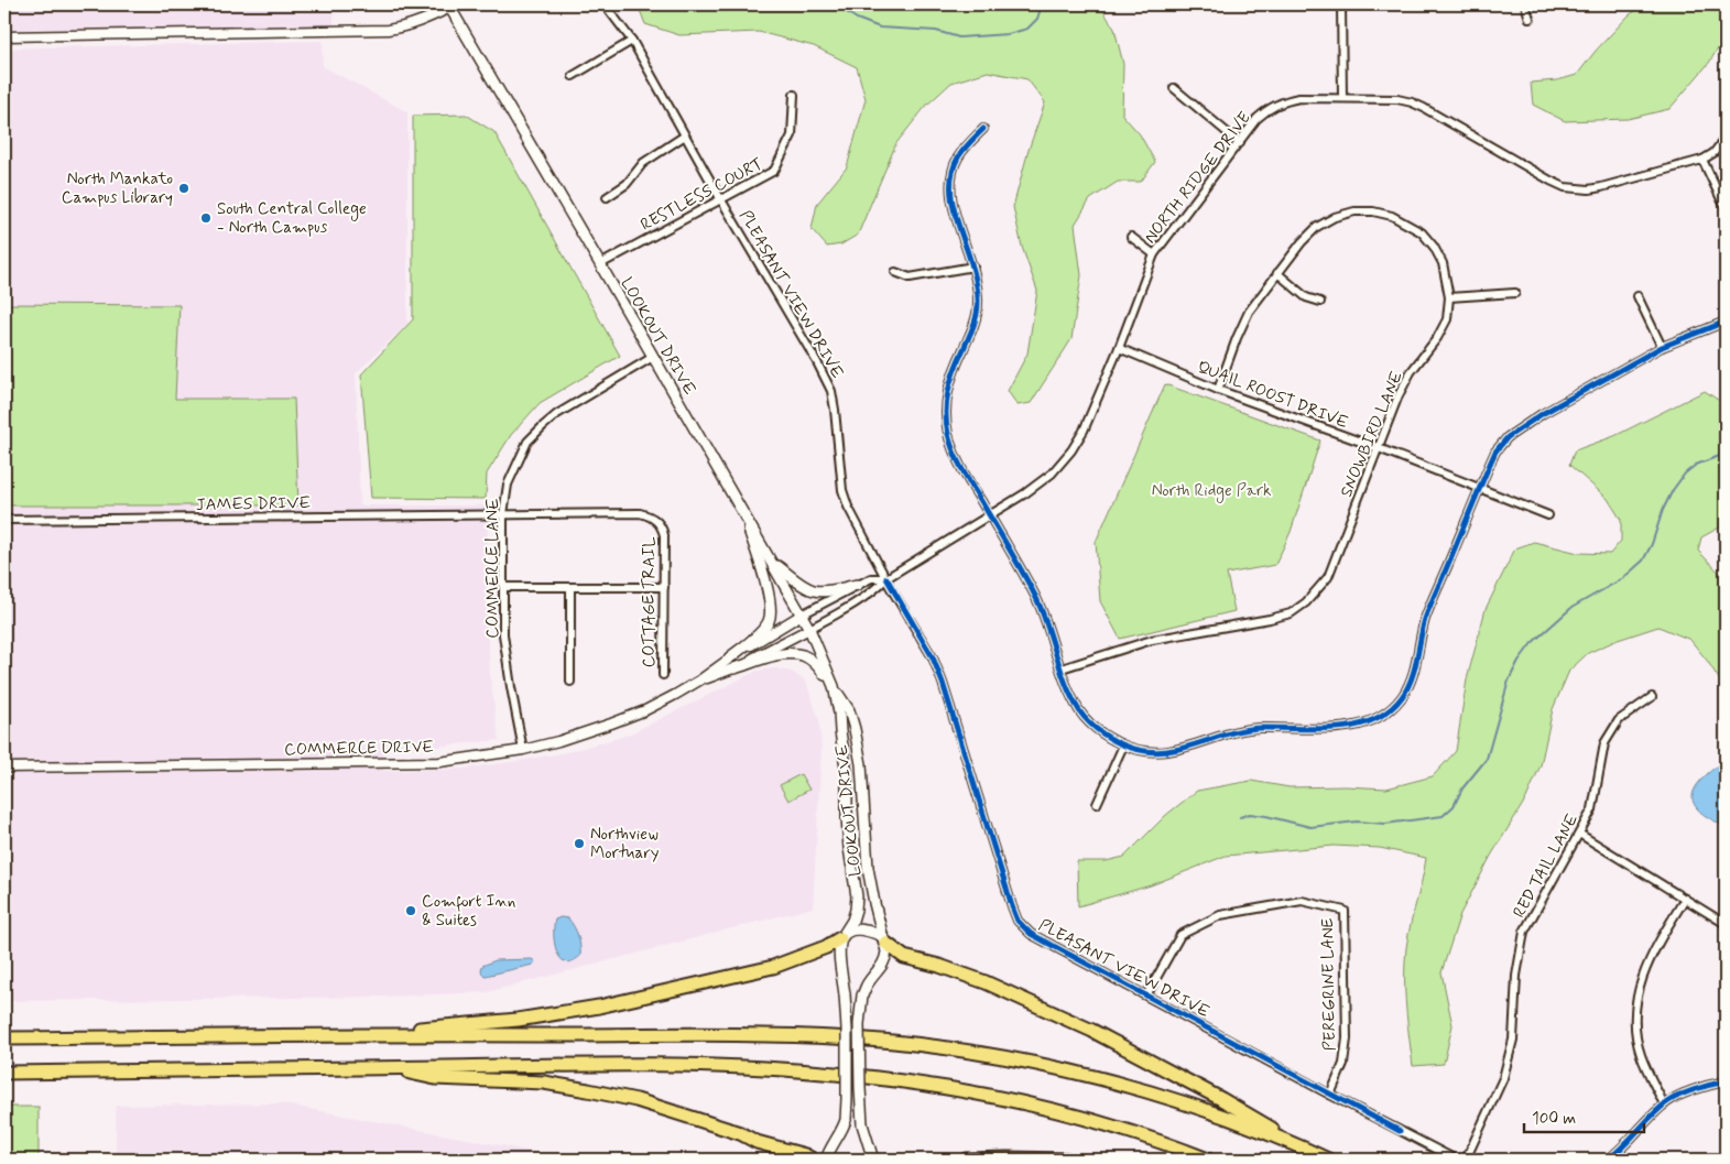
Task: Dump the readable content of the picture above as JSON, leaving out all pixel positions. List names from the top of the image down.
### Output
{
  "streets": {
    "main road": ["LOOKOUT DRIVE"],
    "street": [
      "NORTH RIDGE DRIVE",
      "RESTLESS COURT",
      "PLEASANT VIEW DRIVE",
      "QUAIL ROOST DRIVE",
      "SNOWBIRD LANE",
      "JAMES DRIVE",
      "COMMERCE LANE",
      "COTTAGE TRAIL",
      "COMMERCE DRIVE",
      "RED TAIL LANE",
      "PEREGRINE LANE"
    ]
  },
  "crossings": [
    ["NORTH RIDGE DRIVE", "PLEASANT VIEW DRIVE"],
    ["NORTH RIDGE DRIVE", "LOOKOUT DRIVE"],
    ["NORTH RIDGE DRIVE", "QUAIL ROOST DRIVE"],
    ["NORTH RIDGE DRIVE", "COMMERCE DRIVE"],
    ["RESTLESS COURT", "PLEASANT VIEW DRIVE"],
    ["RESTLESS COURT", "LOOKOUT DRIVE"],
    ["PLEASANT VIEW DRIVE", "PEREGRINE LANE"],
    ["LOOKOUT DRIVE", "COMMERCE LANE"],
    ["LOOKOUT DRIVE", "COMMERCE DRIVE"],
    ["QUAIL ROOST DRIVE", "SNOWBIRD LANE"],
    ["JAMES DRIVE", "COMMERCE LANE"],
    ["JAMES DRIVE", "COTTAGE TRAIL"],
    ["COMMERCE LANE", "COTTAGE TRAIL"],
    ["COMMERCE LANE", "COMMERCE DRIVE"]
  ],
  "parks": ["North Ridge Park"],
  "places": [
    "North Mankato Campus Library",
    "South Central College - North Campus",
    "Northview Mortuary",
    "Comfort Inn & Suites"
  ],
  "scale_bar": "100 m"
}
